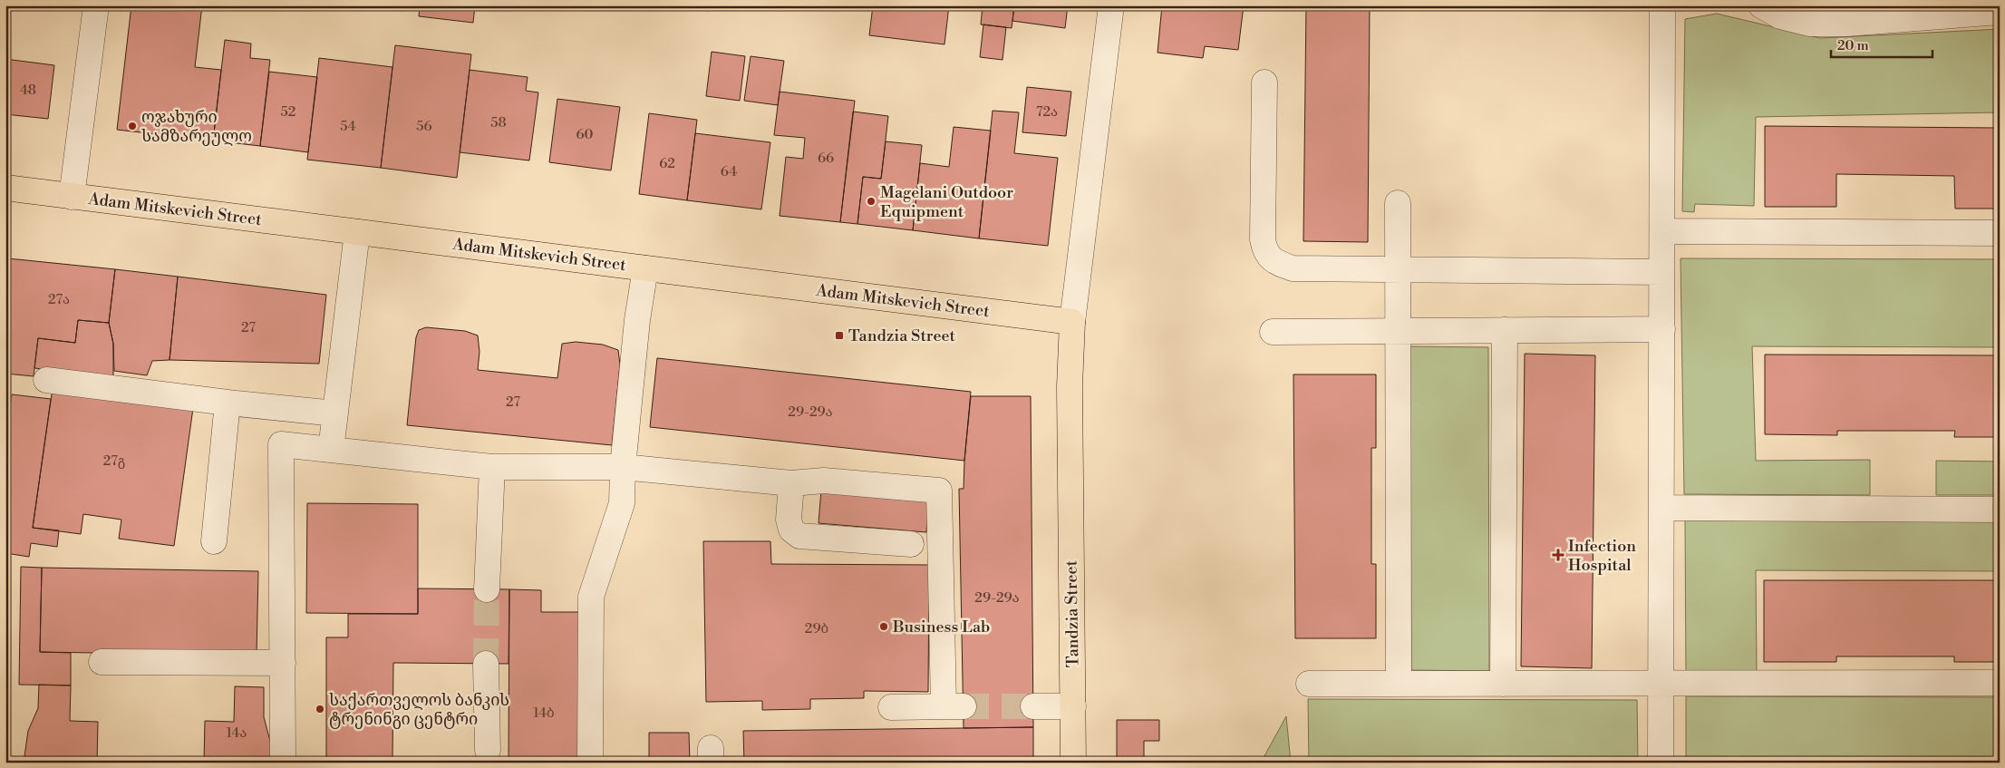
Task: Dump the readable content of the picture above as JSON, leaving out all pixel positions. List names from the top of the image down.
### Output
{
  "streets": {
    "main road": ["Adam Mitskevich Street", "Tandzia Street"]
  },
  "crossings": [
    ["Adam Mitskevich Street", "Tandzia Street"]
  ],
  "places": {
    "other": [
      "ოჯახური სამზარეულო",
      "Magelani Outdoor Equipment",
      "Business Lab",
      "საქართველოს ბანკის ტრენინგი ცენტრი"
    ],
    "transit": ["Tandzia Street"],
    "health": ["Infection Hospital"]
  },
  "house_numbers": [
    "48",
    "52",
    "72ა",
    "58",
    "54",
    "56",
    "60",
    "66",
    "62",
    "64",
    "27ა",
    "27",
    "27",
    "29-29ა",
    "27გ",
    "29-29ა",
    "29ბ",
    "14ბ",
    "14ა"
  ],
  "scale_bar": "20 m"
}
